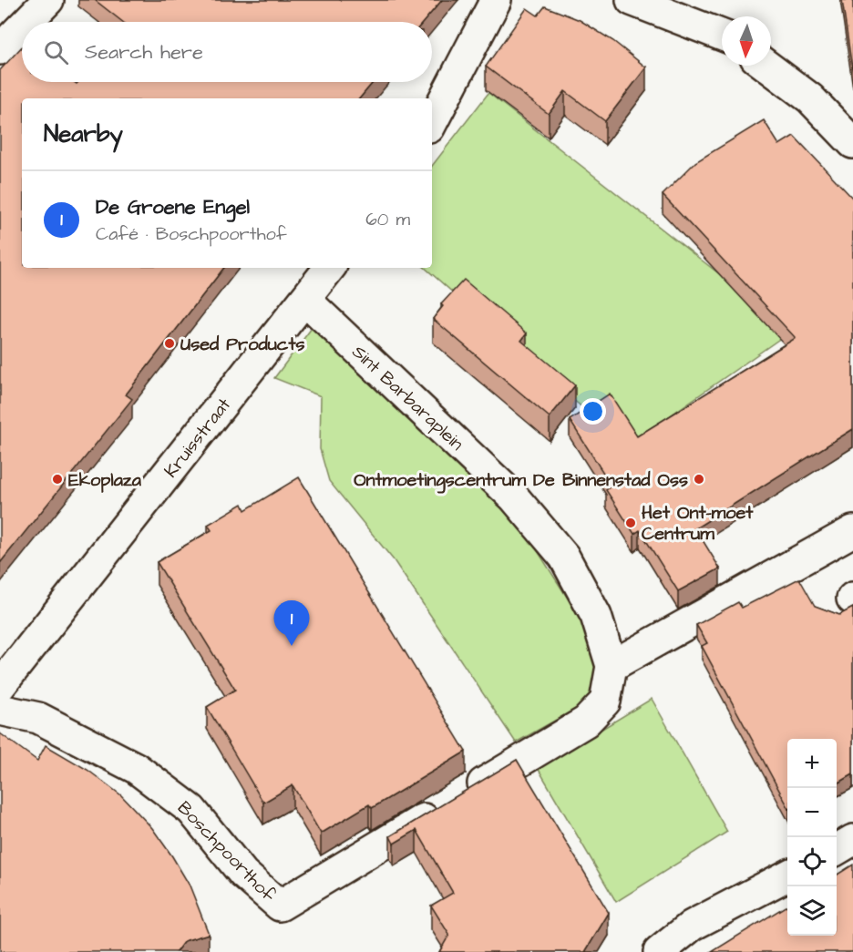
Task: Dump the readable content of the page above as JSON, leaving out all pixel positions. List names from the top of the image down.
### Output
{
  "streets": {
    "street": ["Sint Barbaraplein", "Kruisstraat", "Boschpoorthof"]
  },
  "crossings": [
    ["Sint Barbaraplein", "Kruisstraat"],
    ["Sint Barbaraplein", "Boschpoorthof"]
  ],
  "places": [
    "Used Products",
    "Ekoplaza",
    "Ontmoetingscentrum De Binnenstad Oss",
    "Het Ont-moet Centrum"
  ],
  "north": "bottom",
  "page": {
    "search": "Search here",
    "heading": "Nearby",
    "list": [
      {
        "mark": "1",
        "name": "De Groene Engel",
        "note": "Café · Boschpoorthof",
        "value": "60 m"
      }
    ],
    "pins": "1",
    "map_buttons": ["+", "−"]
  }
}
